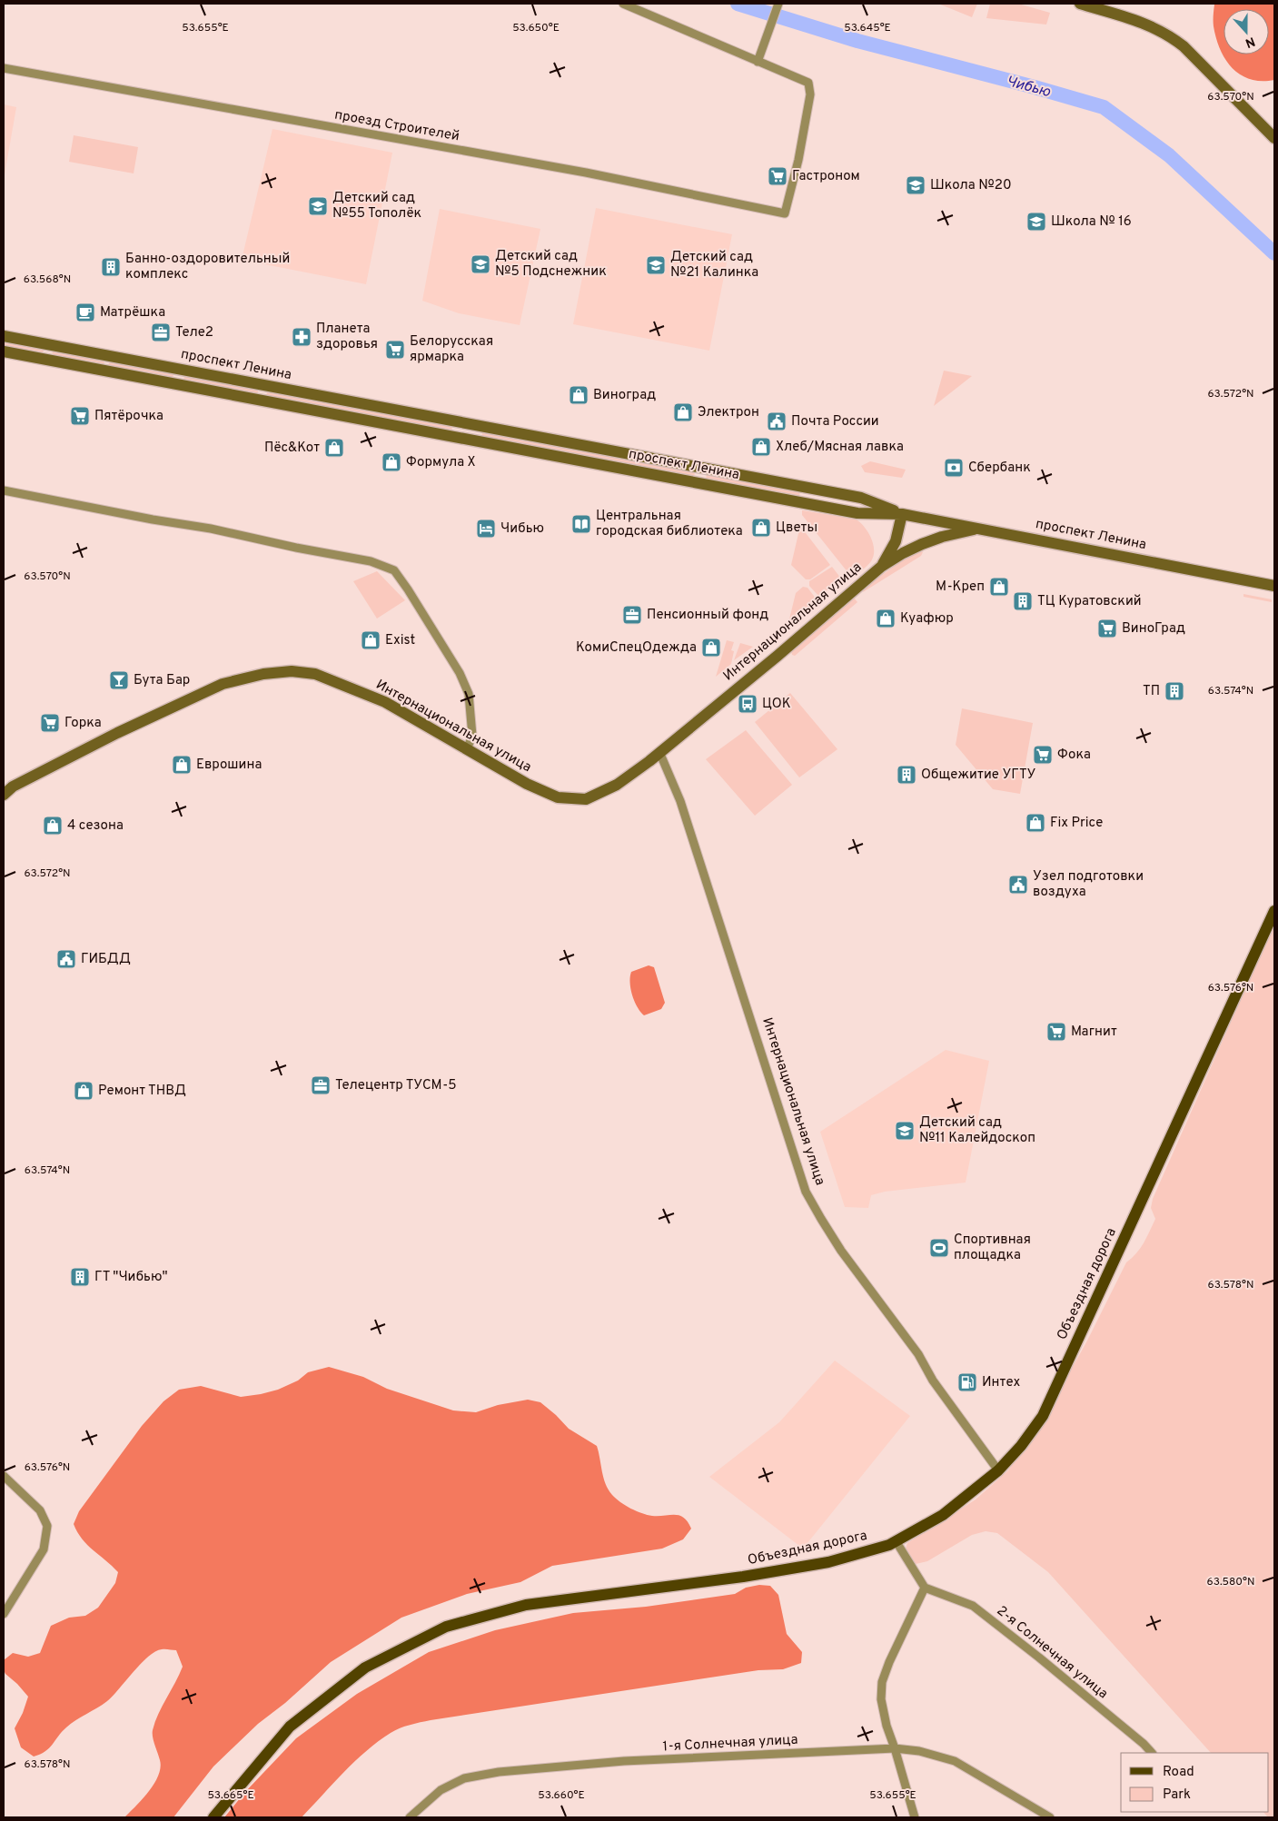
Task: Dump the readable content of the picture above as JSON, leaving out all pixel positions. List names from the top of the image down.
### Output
{
  "streets": {
    "main road": ["проспект Ленина", "Интернациональная улица", "Объездная дорога"],
    "street": ["проезд Строителей", "2-я Солнечная улица", "1-я Солнечная улица"]
  },
  "crossings": [
    ["проспект Ленина", "Интернациональная улица"],
    ["Интернациональная улица", "Объездная дорога"]
  ],
  "water": ["Чибью"],
  "places": {
    "supermarket": [
      "Гастроном",
      "Белорусская ярмарка",
      "Пятёрочка",
      "ВиноГрад",
      "Горка",
      "Фока",
      "Магнит"
    ],
    "school or university": [
      "Школа №20",
      "Детский сад №55 Тополёк",
      "Школа № 16",
      "Детский сад №5 Подснежник",
      "Детский сад №21 Калинка",
      "Детский сад №11 Калейдоскоп"
    ],
    "building": [
      "Банно-оздоровительный комплекс",
      "ТЦ Куратовский",
      "ТП",
      "Общежитие УГТУ",
      "ГТ \"Чибью\""
    ],
    "cafe": ["Матрёшка"],
    "office": ["Теле2", "Пенсионный фонд", "Телецентр ТУСМ-5"],
    "pharmacy": ["Планета здоровья"],
    "shop": [
      "Виноград",
      "Электрон",
      "Хлеб/Мясная лавка",
      "Пёс&Кот",
      "Формула X",
      "Цветы",
      "М-Креп",
      "Куафюр",
      "Exist",
      "КомиСпецОдежда",
      "Еврошина",
      "Fix Price",
      "4 сезона",
      "Ремонт ТНВД"
    ],
    "public building": ["Почта России", "Узел подготовки воздуха", "ГИБДД"],
    "bank": ["Сбербанк"],
    "library": ["Центральная городская библиотека"],
    "hotel": ["Чибью"],
    "bar": ["Бута Бар"],
    "bus stop": ["ЦОК"],
    "sports": ["Спортивная площадка"],
    "fuel station": ["Интех"]
  },
  "legend": ["Road", "Park"],
  "north": "bottom",
  "coordinates": [
    "53.655°E",
    "53.650°E",
    "53.645°E",
    "63.570°N",
    "63.568°N",
    "63.572°N",
    "63.574°N",
    "63.576°N",
    "63.578°N",
    "63.580°N",
    "53.665°E",
    "53.660°E"
  ]
}
